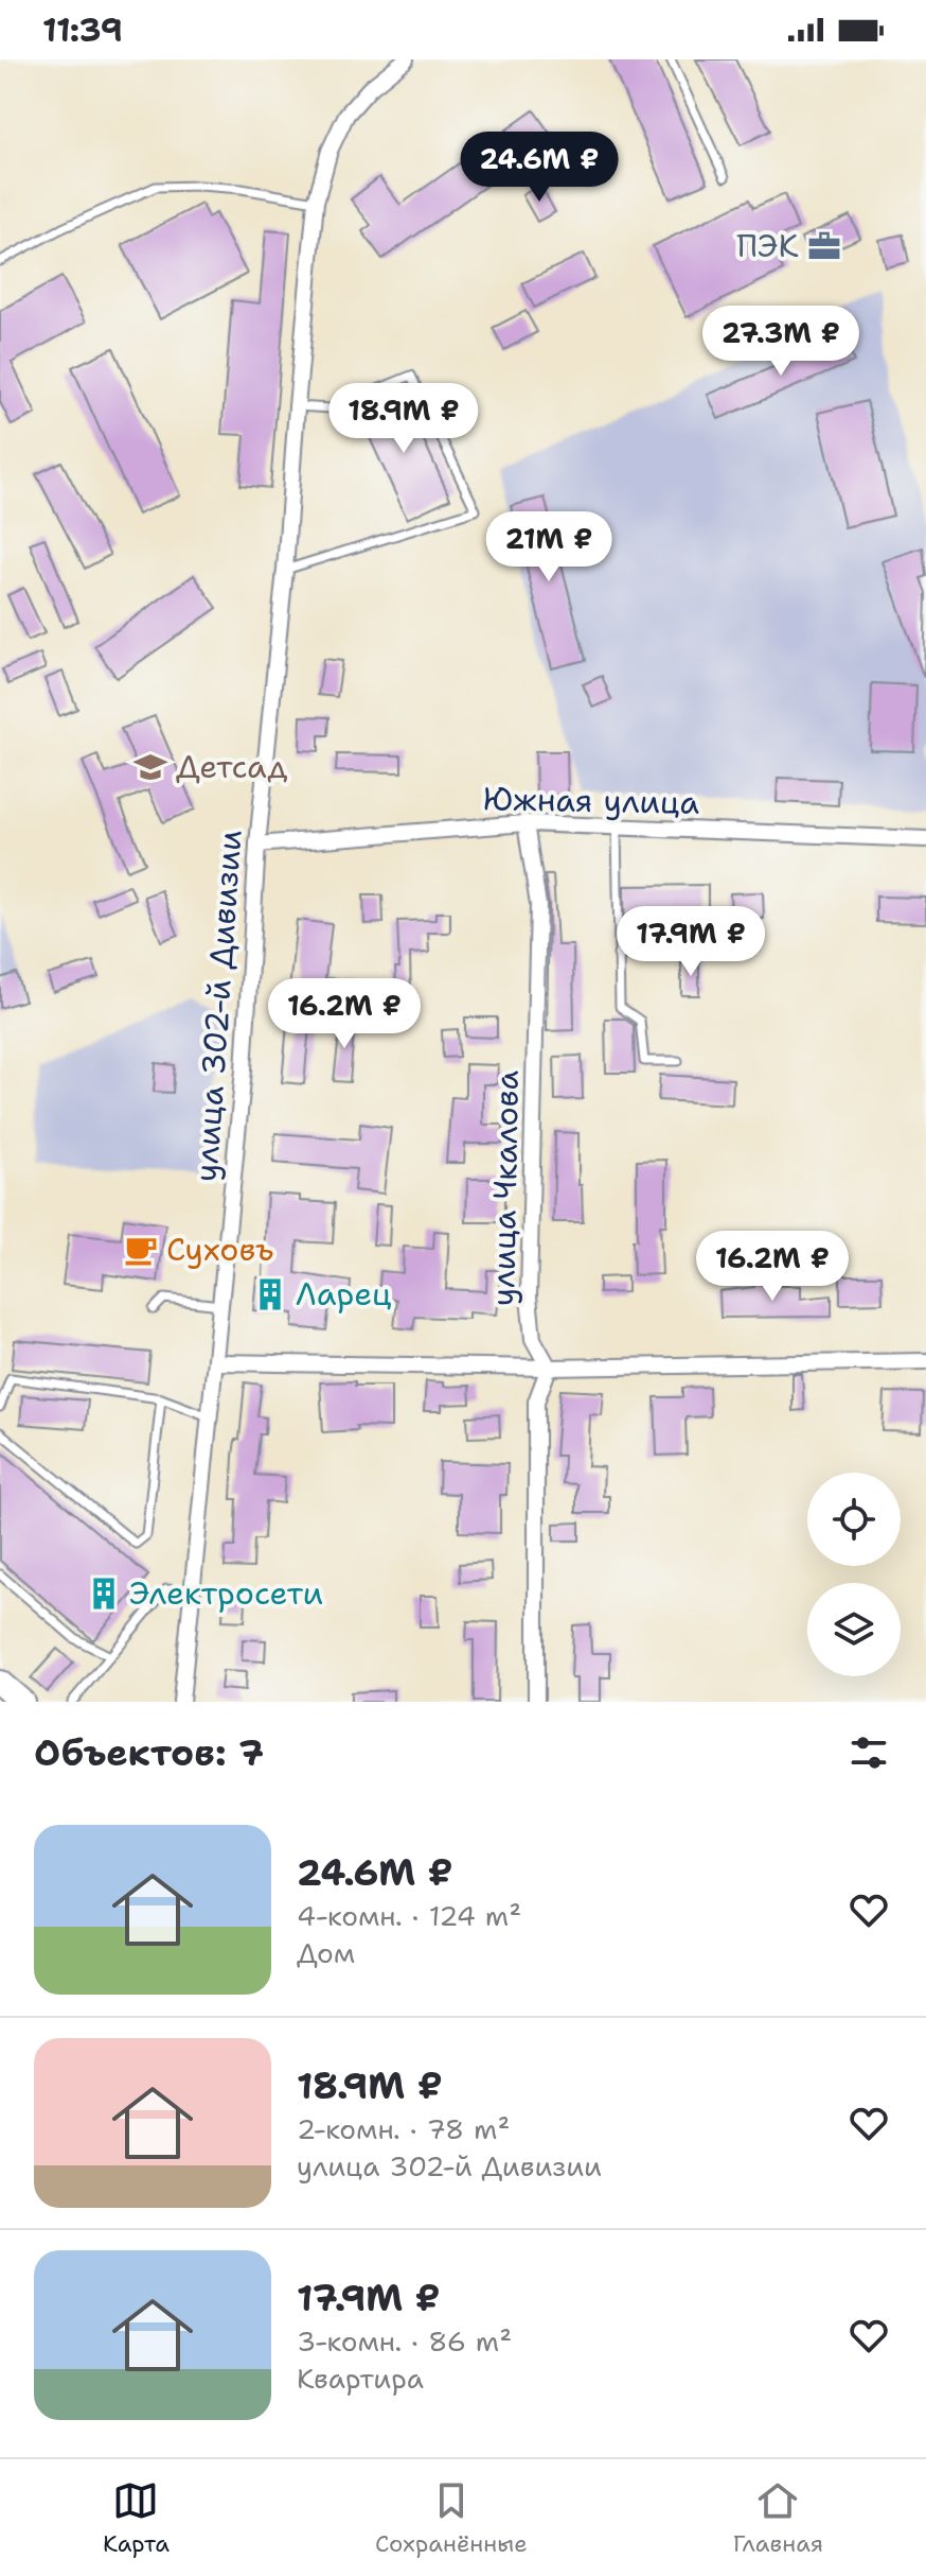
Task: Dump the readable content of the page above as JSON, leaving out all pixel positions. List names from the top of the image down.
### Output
{
  "streets": {
    "street": ["Южная улица", "улица 302-й Дивизии", "улица Чкалова"]
  },
  "crossings": [
    ["Южная улица", "улица 302-й Дивизии"],
    ["Южная улица", "улица Чкалова"]
  ],
  "places": {
    "office": ["ПЭК"],
    "school or university": ["Детсад"],
    "cafe": ["Суховъ"],
    "building": ["Ларец", "Электросети"]
  },
  "page": {
    "status": "11:39",
    "price": [
      "24.6M ₽",
      "27.3M ₽",
      "18.9M ₽",
      "21M ₽",
      "17.9M ₽",
      "16.2M ₽",
      "16.2M ₽"
    ],
    "heading": "Объектов: 7",
    "list": [
      {
        "name": "24.6M ₽",
        "note": "4-комн. · 124 m² · Дом"
      },
      {
        "name": "18.9M ₽",
        "note": "2-комн. · 78 m² · улица 302-й Дивизии"
      },
      {
        "name": "17.9M ₽",
        "note": "3-комн. · 86 m² · Квартира"
      }
    ],
    "tabs": ["Карта", "Сохранённые", "Главная"]
  }
}
